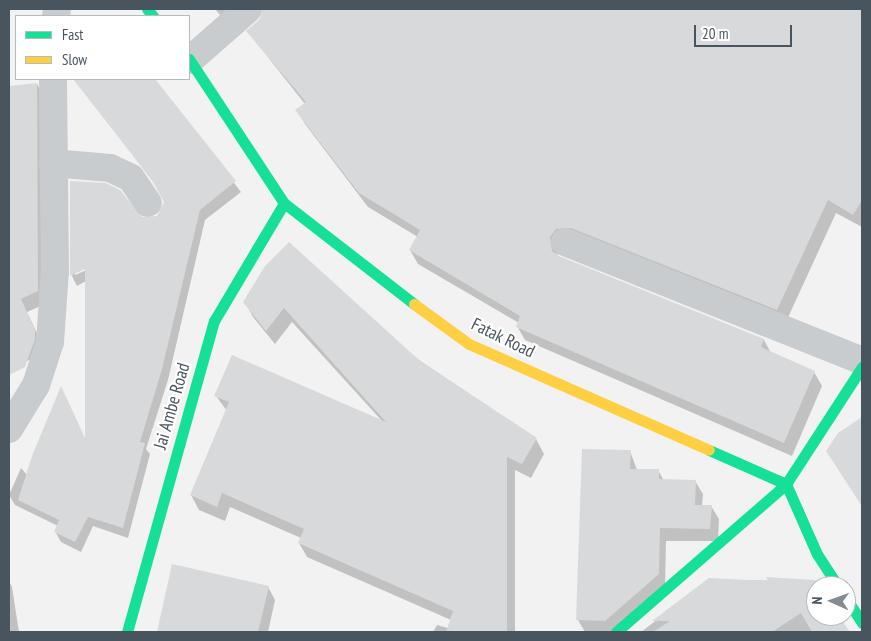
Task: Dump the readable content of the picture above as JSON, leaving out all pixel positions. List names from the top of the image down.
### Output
{
  "streets": {
    "main road": ["Fatak Road", "Jai Ambe Road"]
  },
  "crossings": [
    ["Fatak Road", "Jai Ambe Road"]
  ],
  "legend": ["Fast", "Slow"],
  "scale_bar": "20 m",
  "north": "left"
}
